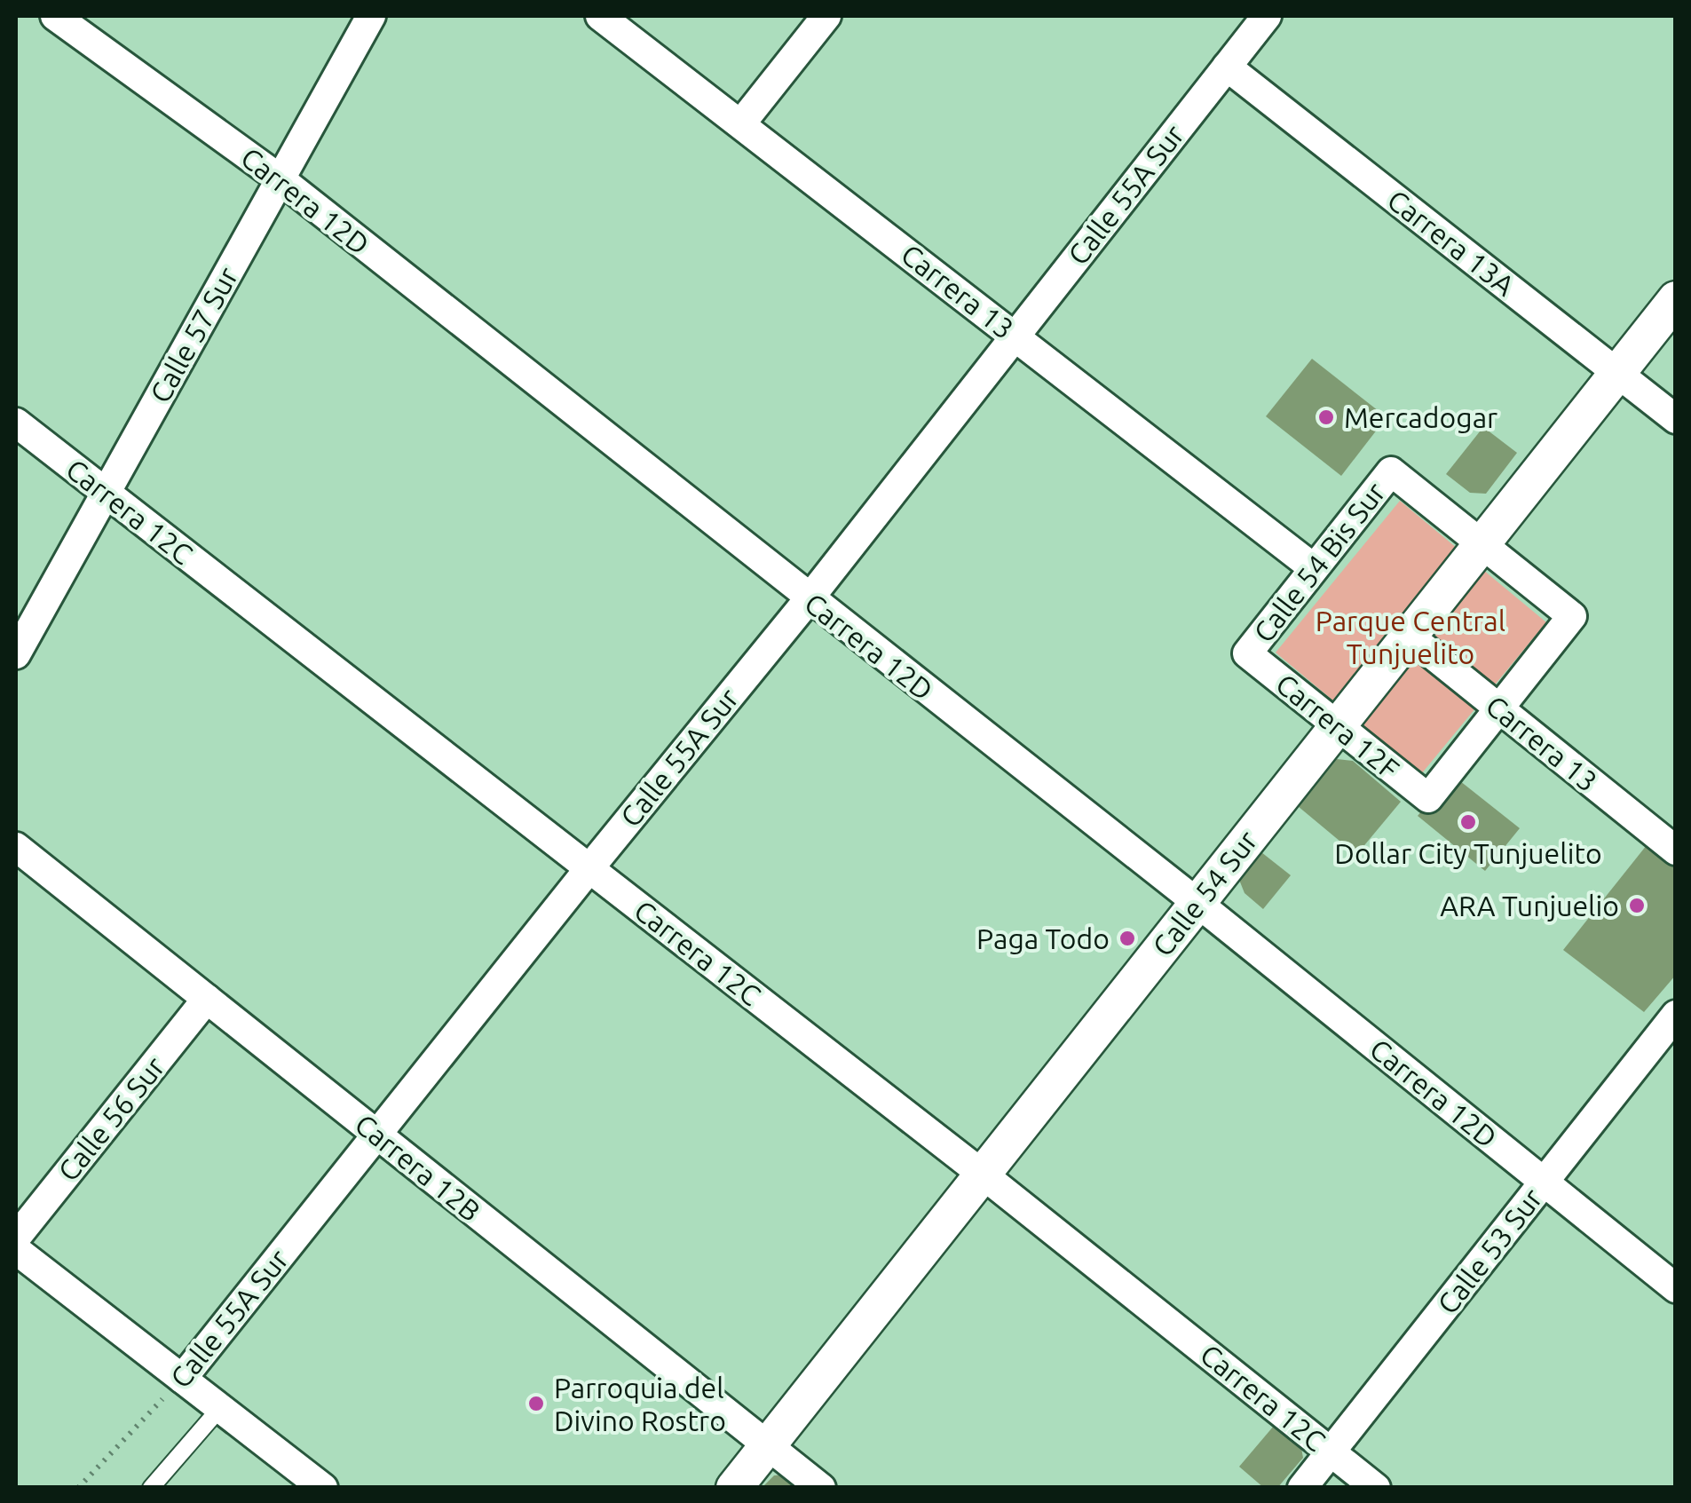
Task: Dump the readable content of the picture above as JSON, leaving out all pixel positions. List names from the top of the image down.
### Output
{
  "streets": {
    "street": [
      "Calle 55A Sur",
      "Carrera 12D",
      "Carrera 13A",
      "Carrera 13",
      "Calle 57 Sur",
      "Carrera 12C",
      "Calle 54 Bis Sur",
      "Carrera 12F",
      "Calle 54 Sur",
      "Calle 56 Sur",
      "Carrera 12B",
      "Calle 53 Sur"
    ]
  },
  "crossings": [
    ["Calle 55A Sur", "Carrera 12D"],
    ["Calle 55A Sur", "Carrera 13A"],
    ["Calle 55A Sur", "Carrera 13"],
    ["Calle 55A Sur", "Carrera 12C"],
    ["Calle 55A Sur", "Carrera 12B"],
    ["Carrera 12D", "Calle 57 Sur"],
    ["Carrera 12D", "Calle 54 Sur"],
    ["Carrera 12D", "Calle 53 Sur"],
    ["Carrera 13A", "Calle 54 Sur"],
    ["Carrera 13", "Calle 54 Bis Sur"],
    ["Carrera 13", "Carrera 12F"],
    ["Carrera 13", "Calle 54 Sur"],
    ["Calle 57 Sur", "Carrera 12C"],
    ["Carrera 12C", "Calle 54 Sur"],
    ["Carrera 12C", "Calle 53 Sur"],
    ["Calle 54 Bis Sur", "Carrera 12F"],
    ["Calle 54 Bis Sur", "Calle 54 Sur"],
    ["Carrera 12F", "Calle 54 Sur"],
    ["Calle 54 Sur", "Carrera 12B"],
    ["Calle 56 Sur", "Carrera 12B"]
  ],
  "parks": ["Parque Central Tunjuelito"],
  "places": [
    "Mercadogar",
    "Dollar City Tunjuelito",
    "ARA Tunjuelio",
    "Paga Todo",
    "Parroquia del Divino Rostro"
  ]
}
